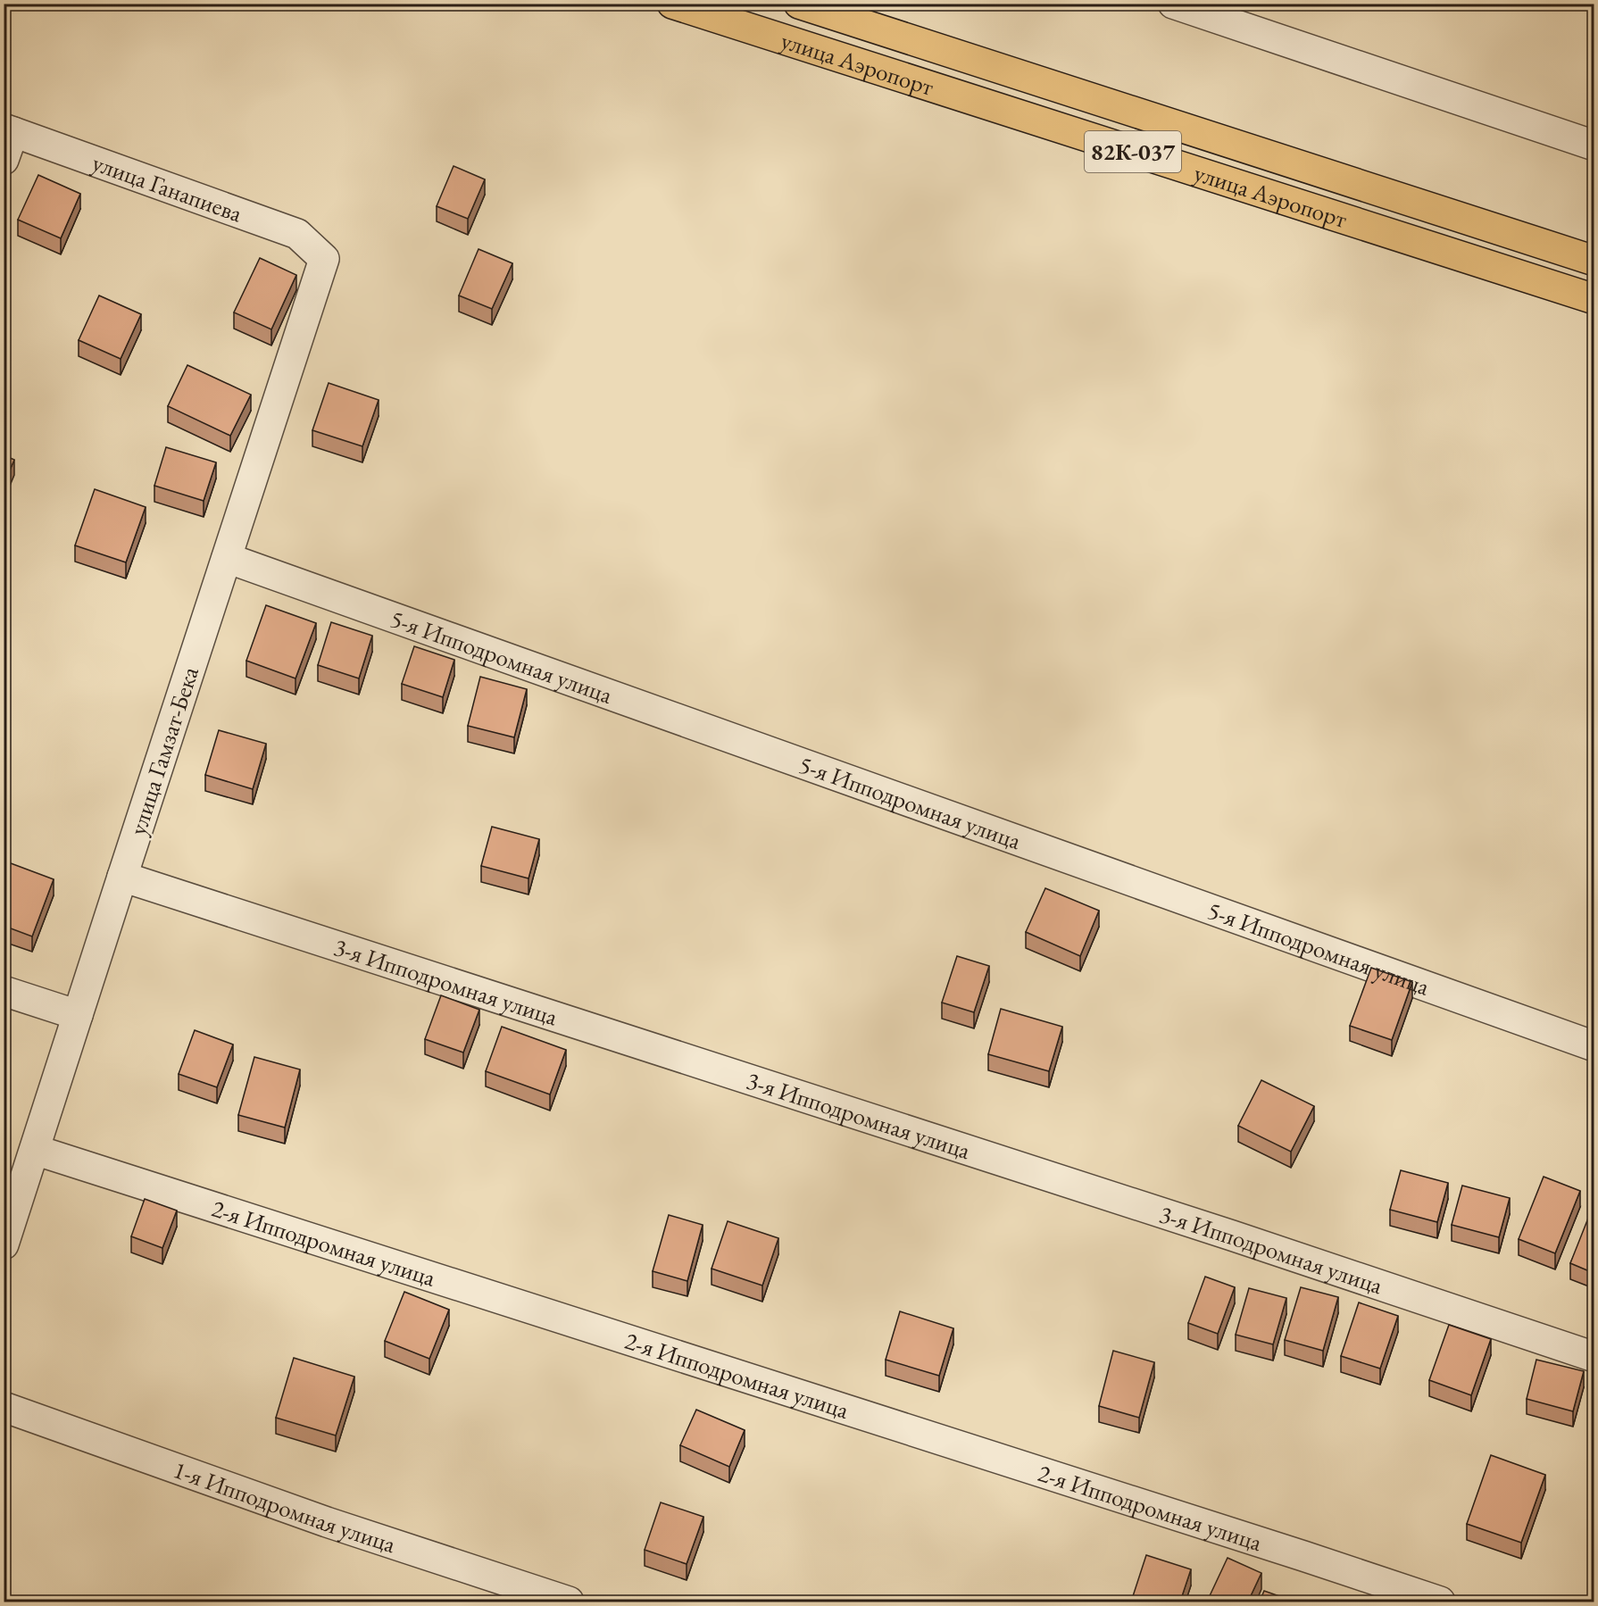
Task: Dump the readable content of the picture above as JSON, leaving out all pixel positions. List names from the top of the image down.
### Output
{
  "streets": {
    "main road": ["улица Аэропорт", "82К-037"],
    "street": [
      "улица Ганапиева",
      "5-я Ипподромная улица",
      "улица Гамзат-Бека",
      "3-я Ипподромная улица",
      "2-я Ипподромная улица",
      "1-я Ипподромная улица"
    ]
  },
  "crossings": [
    ["улица Ганапиева", "улица Гамзат-Бека"],
    ["5-я Ипподромная улица", "улица Гамзат-Бека"],
    ["улица Гамзат-Бека", "3-я Ипподромная улица"],
    ["улица Гамзат-Бека", "2-я Ипподромная улица"]
  ]
}
